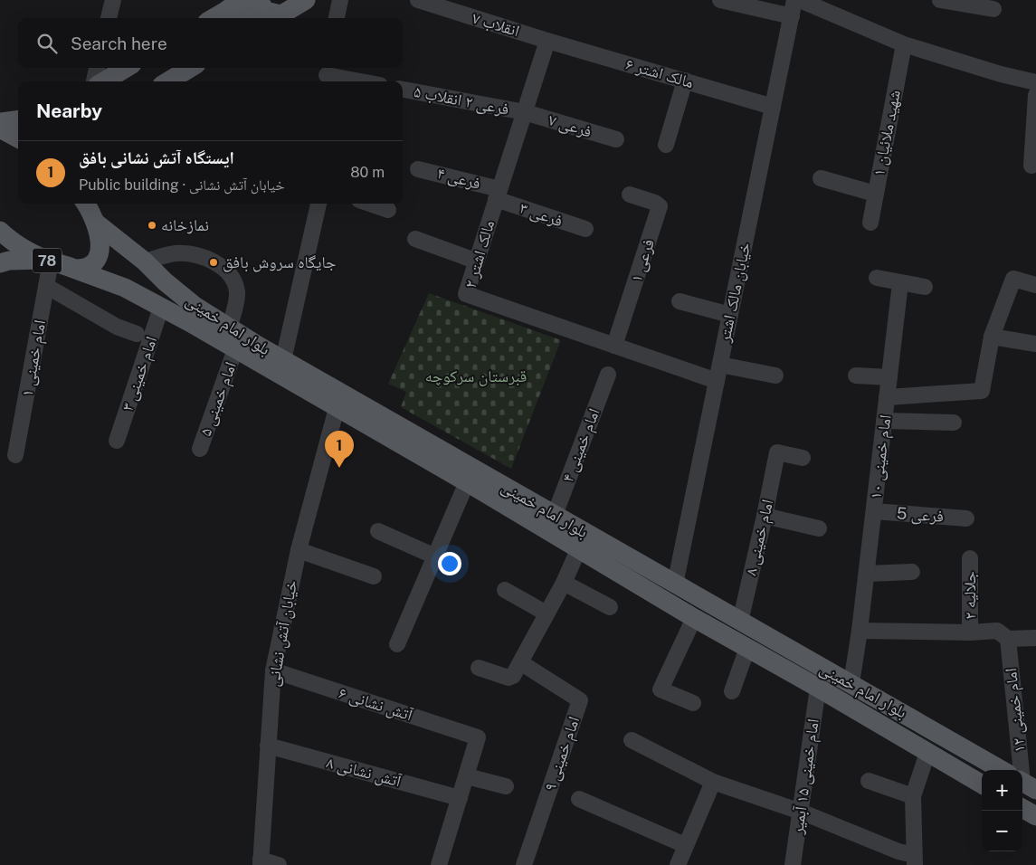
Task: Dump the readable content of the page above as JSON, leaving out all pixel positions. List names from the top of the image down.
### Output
{
  "streets": {
    "main road": ["78", "بلوار امام خمینی"],
    "street": [
      "انقلاب ۷",
      "مالک اشتر ۶",
      "فرعی ۲ انقلاب ۵",
      "فرعی ۷",
      "شهید ملائیان ۱",
      "فرعی ۴",
      "فرعی ۳",
      "مالک اشتر ۲",
      "فرعی ۱",
      "خیابان مالک اشتر",
      "امام خمینی ۱",
      "امام خمینی ۳",
      "امام خمینی ۵",
      "امام خمینی ۴",
      "امام خمینی ۱۰",
      "فرعی 5",
      "امام خمینی ۸",
      "جلالیه ۲",
      "خیابان آتش نشانی",
      "آتش نشانی ۶",
      "امام خمینی ۱۲",
      "امام خمینی ۹",
      "آتش نشانی ۸",
      "امام خمینی ۱۵ آبمیر"
    ]
  },
  "crossings": [
    ["انقلاب ۷", "مالک اشتر ۶"],
    ["انقلاب ۷", "مالک اشتر ۲"],
    ["مالک اشتر ۶", "مالک اشتر ۲"],
    ["مالک اشتر ۶", "خیابان مالک اشتر"],
    ["فرعی ۲ انقلاب ۵", "فرعی ۷"],
    ["فرعی ۲ انقلاب ۵", "مالک اشتر ۲"],
    ["فرعی ۷", "مالک اشتر ۲"],
    ["فرعی ۴", "فرعی ۳"],
    ["فرعی ۴", "مالک اشتر ۲"],
    ["فرعی ۳", "مالک اشتر ۲"],
    ["مالک اشتر ۲", "فرعی ۱"],
    ["مالک اشتر ۲", "خیابان مالک اشتر"],
    ["78", "بلوار امام خمینی"],
    ["78", "امام خمینی ۱"],
    ["خیابان مالک اشتر", "بلوار امام خمینی"],
    ["بلوار امام خمینی", "امام خمینی ۱"],
    ["بلوار امام خمینی", "امام خمینی ۳"],
    ["بلوار امام خمینی", "امام خمینی ۵"],
    ["بلوار امام خمینی", "امام خمینی ۴"],
    ["بلوار امام خمینی", "امام خمینی ۱۰"],
    ["بلوار امام خمینی", "امام خمینی ۸"],
    ["بلوار امام خمینی", "خیابان آتش نشانی"],
    ["بلوار امام خمینی", "امام خمینی ۱۵ آبمیر"],
    ["امام خمینی ۱۰", "فرعی 5"],
    ["خیابان آتش نشانی", "آتش نشانی ۶"],
    ["خیابان آتش نشانی", "آتش نشانی ۸"]
  ],
  "parks": ["قبرستان سرکوچه"],
  "places": ["نمازخانه", "جایگاه سروش بافق"],
  "page": {
    "search": "Search here",
    "heading": "Nearby",
    "list": [
      {
        "mark": "1",
        "name": "ایستگاه آتش نشانی بافق",
        "note": "Public building · خیابان آتش نشانی",
        "value": "80 m"
      }
    ],
    "pins": "1",
    "map_buttons": ["+", "−"]
  }
}
